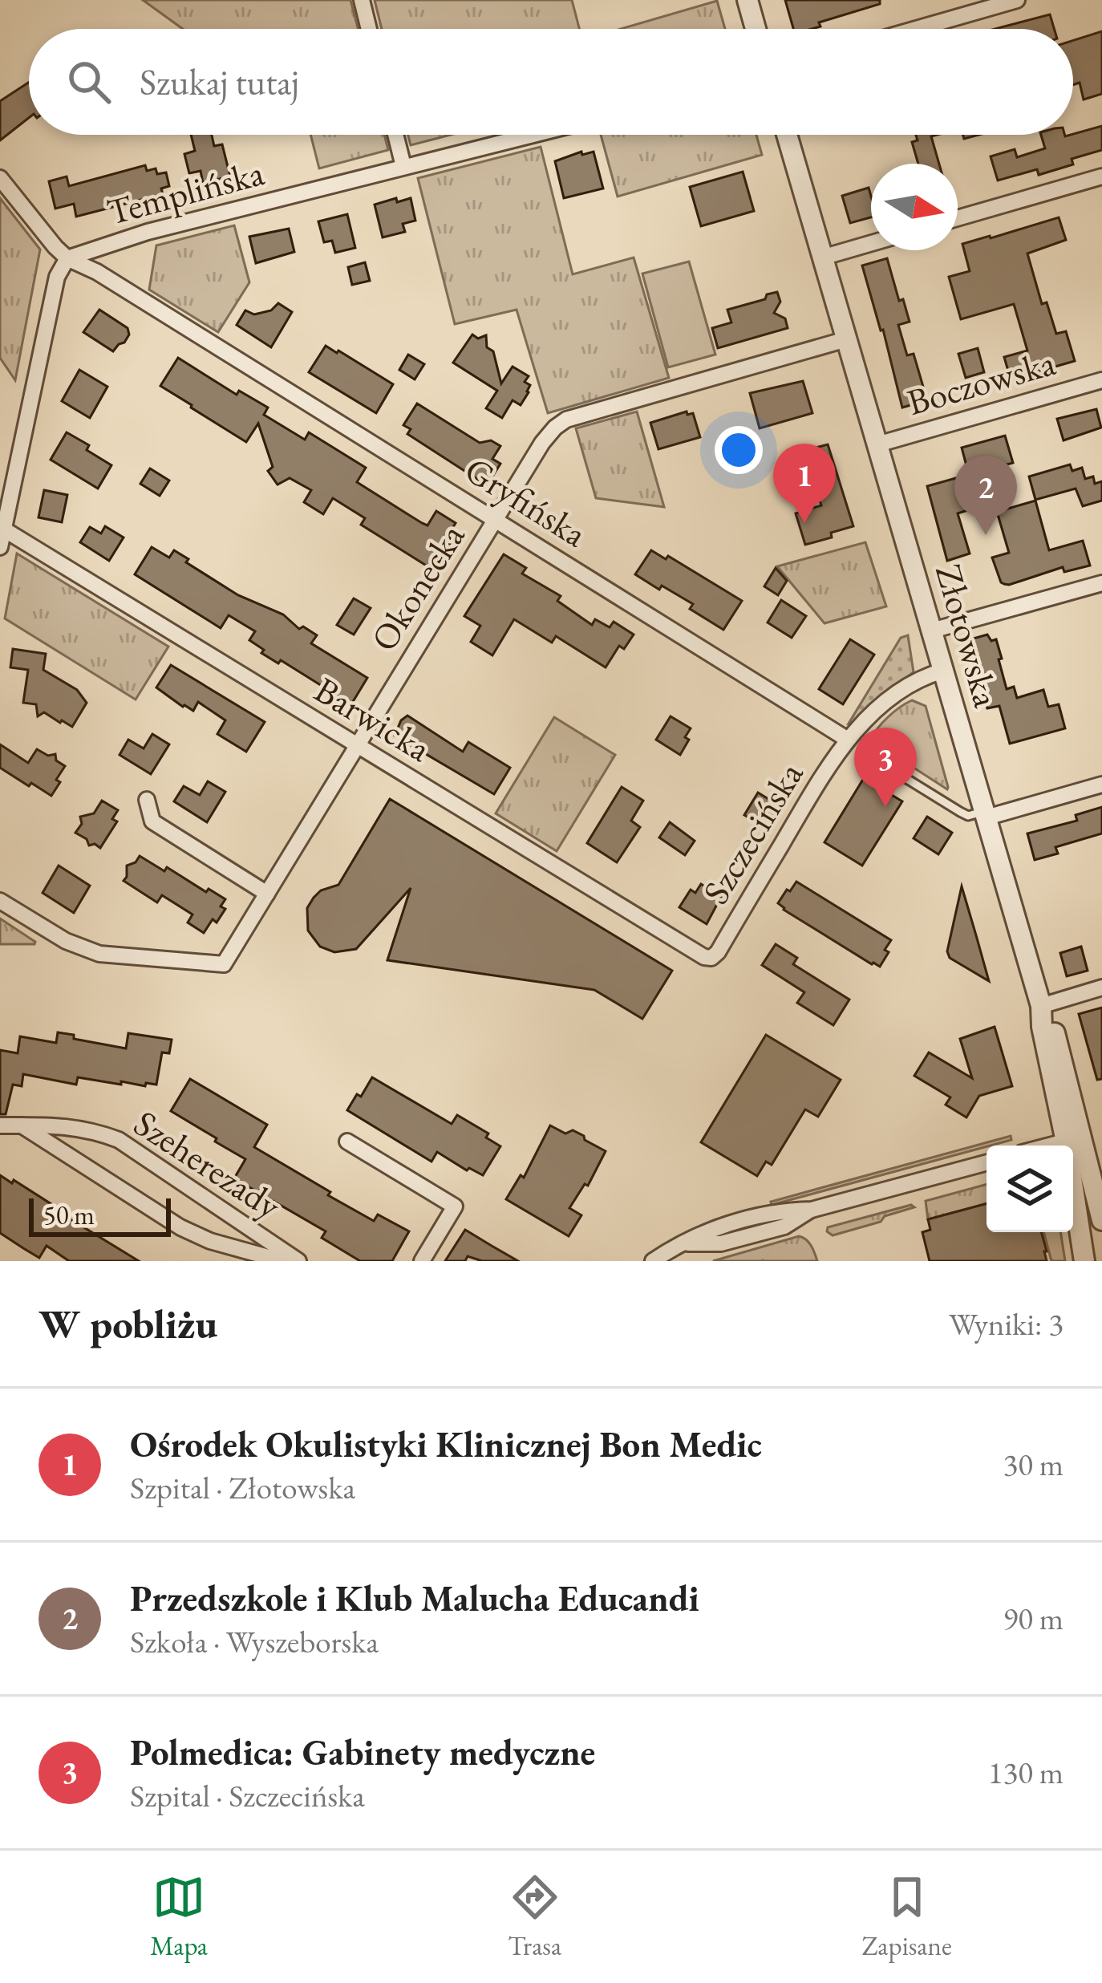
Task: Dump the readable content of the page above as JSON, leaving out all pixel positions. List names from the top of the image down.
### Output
{
  "streets": {
    "street": [
      "Templińska",
      "Boczowska",
      "Gryfińska",
      "Okonecka",
      "Złotowska",
      "Barwicka",
      "Szczecińska",
      "Szeherezady"
    ]
  },
  "crossings": [
    ["Templińska", "Gryfińska"],
    ["Boczowska", "Złotowska"],
    ["Gryfińska", "Okonecka"],
    ["Gryfińska", "Szczecińska"],
    ["Okonecka", "Złotowska"],
    ["Okonecka", "Barwicka"],
    ["Barwicka", "Szczecińska"]
  ],
  "scale_bar": "50 m",
  "north": "right",
  "page": {
    "search": "Szukaj tutaj",
    "pins": ["1", "2", "3"],
    "scale": "50 m",
    "heading": ["W pobliżu", "Wyniki: 3"],
    "list": [
      {
        "mark": "1",
        "name": "Ośrodek Okulistyki Klinicznej Bon Medic",
        "note": "Szpital · Złotowska",
        "value": "30 m"
      },
      {
        "mark": "2",
        "name": "Przedszkole i Klub Malucha Educandi",
        "note": "Szkoła · Wyszeborska",
        "value": "90 m"
      },
      {
        "mark": "3",
        "name": "Polmedica: Gabinety medyczne",
        "note": "Szpital · Szczecińska",
        "value": "130 m"
      }
    ],
    "nav": ["Mapa", "Trasa", "Zapisane"]
  }
}
